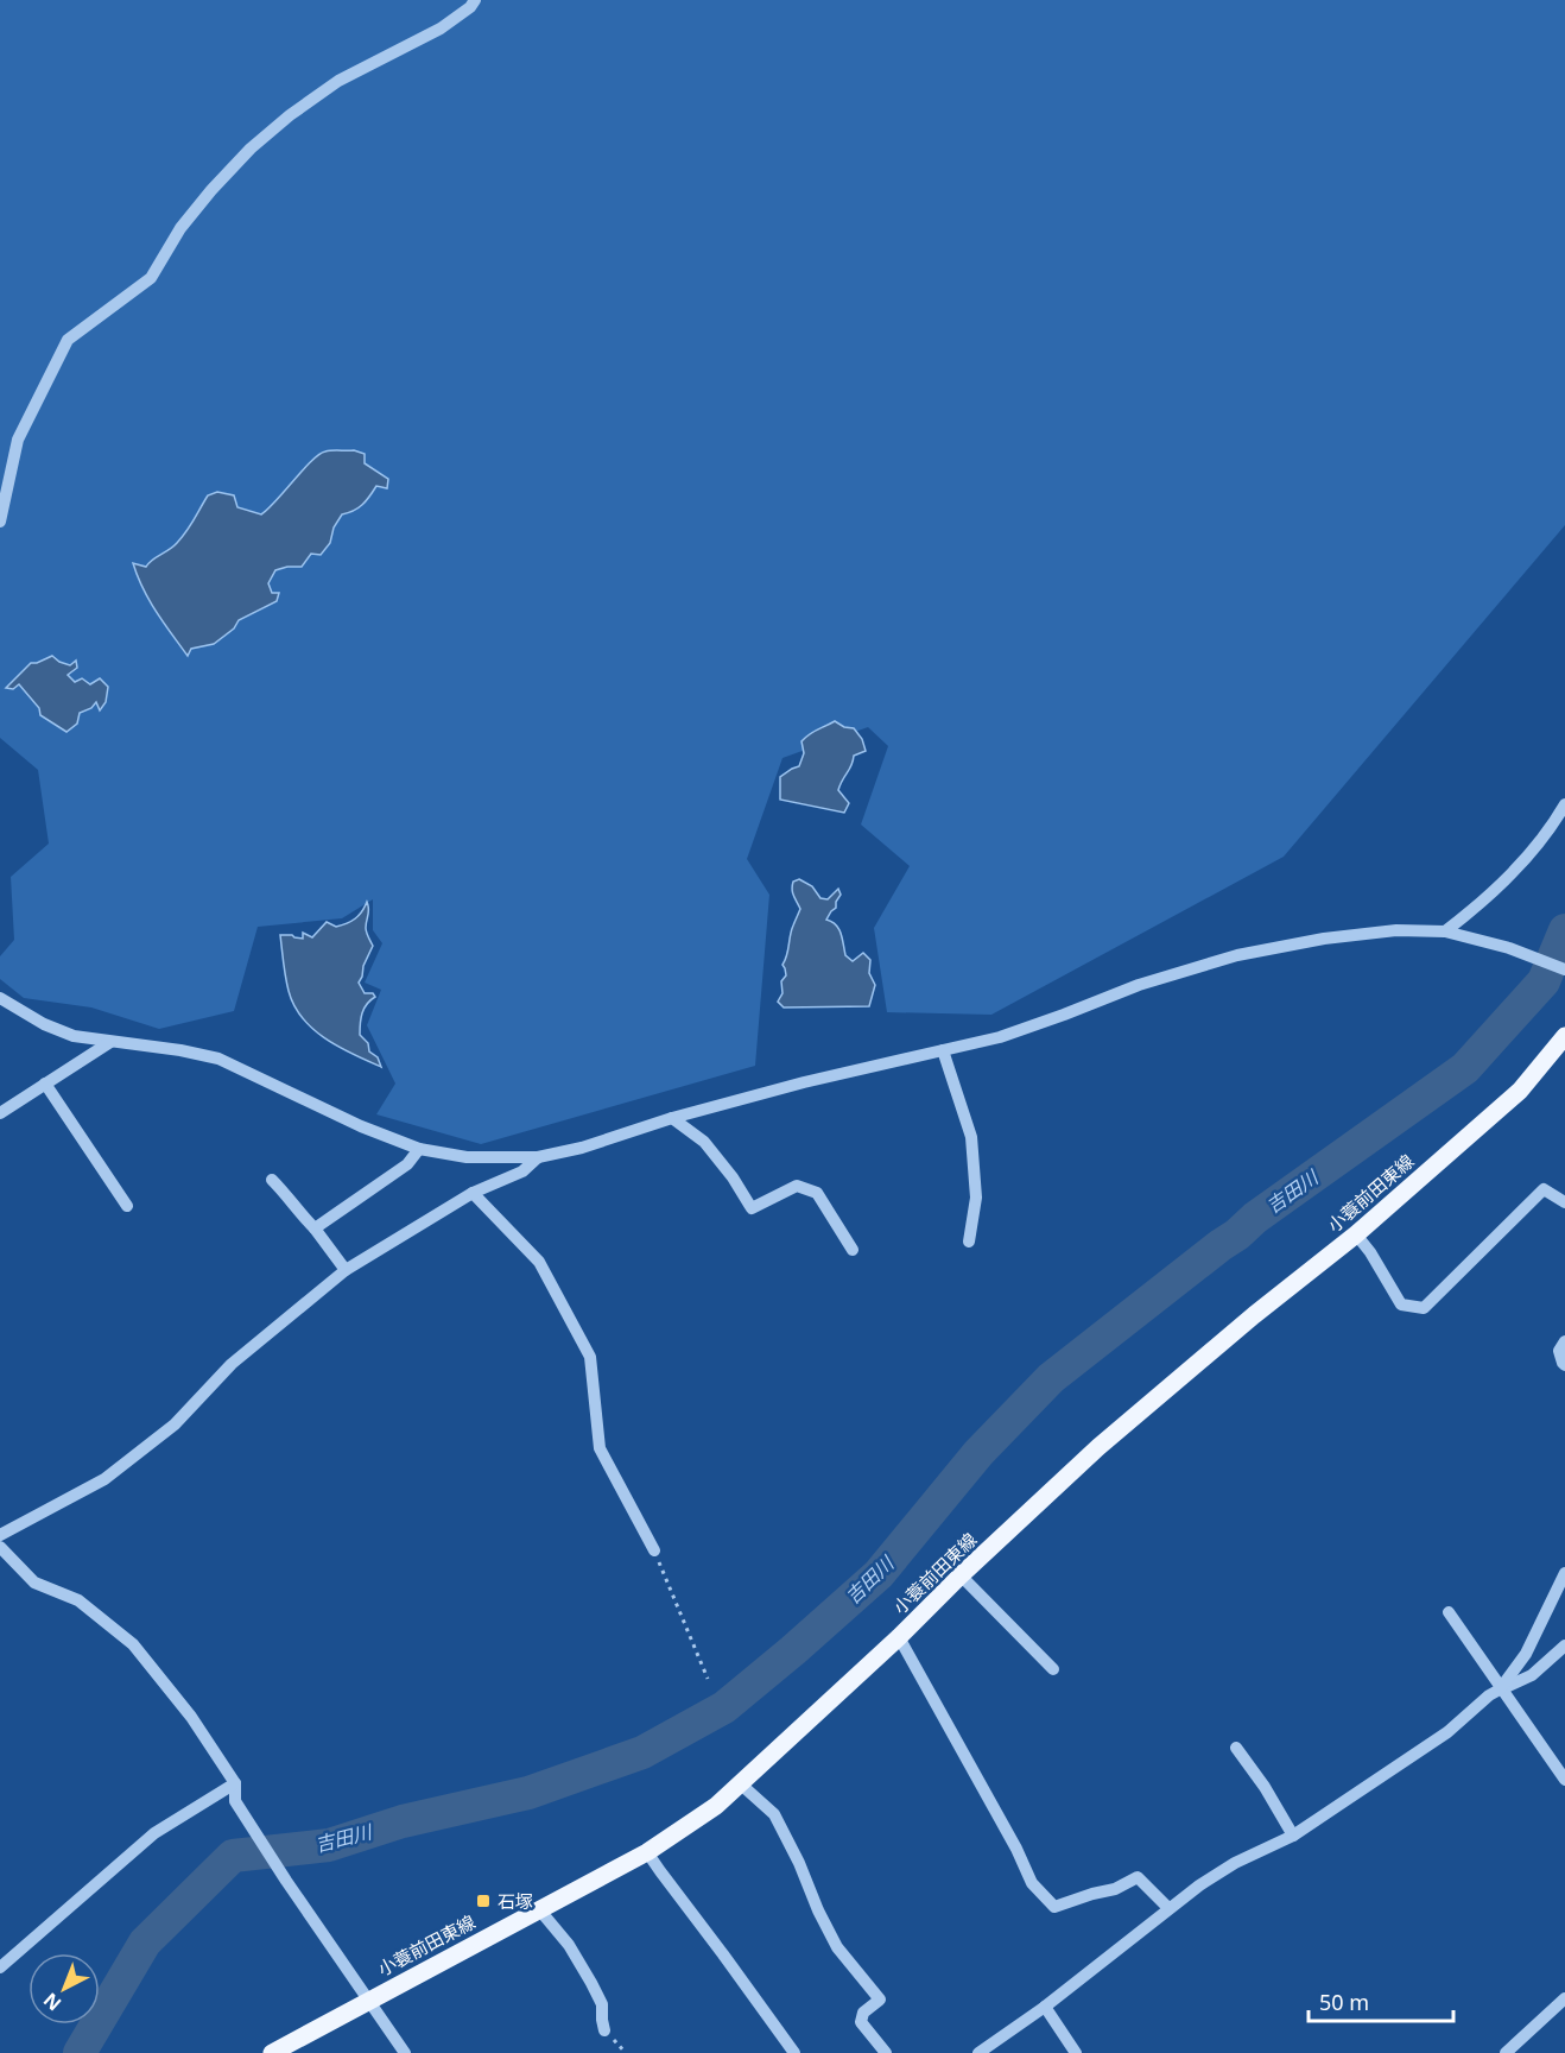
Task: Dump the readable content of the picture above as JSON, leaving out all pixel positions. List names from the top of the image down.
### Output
{
  "streets": {
    "main road": ["小蓑前田東線"]
  },
  "water": ["吉田川"],
  "places": {
    "transit": ["石塚"]
  },
  "scale_bar": "50 m",
  "north": "bottom left"
}
